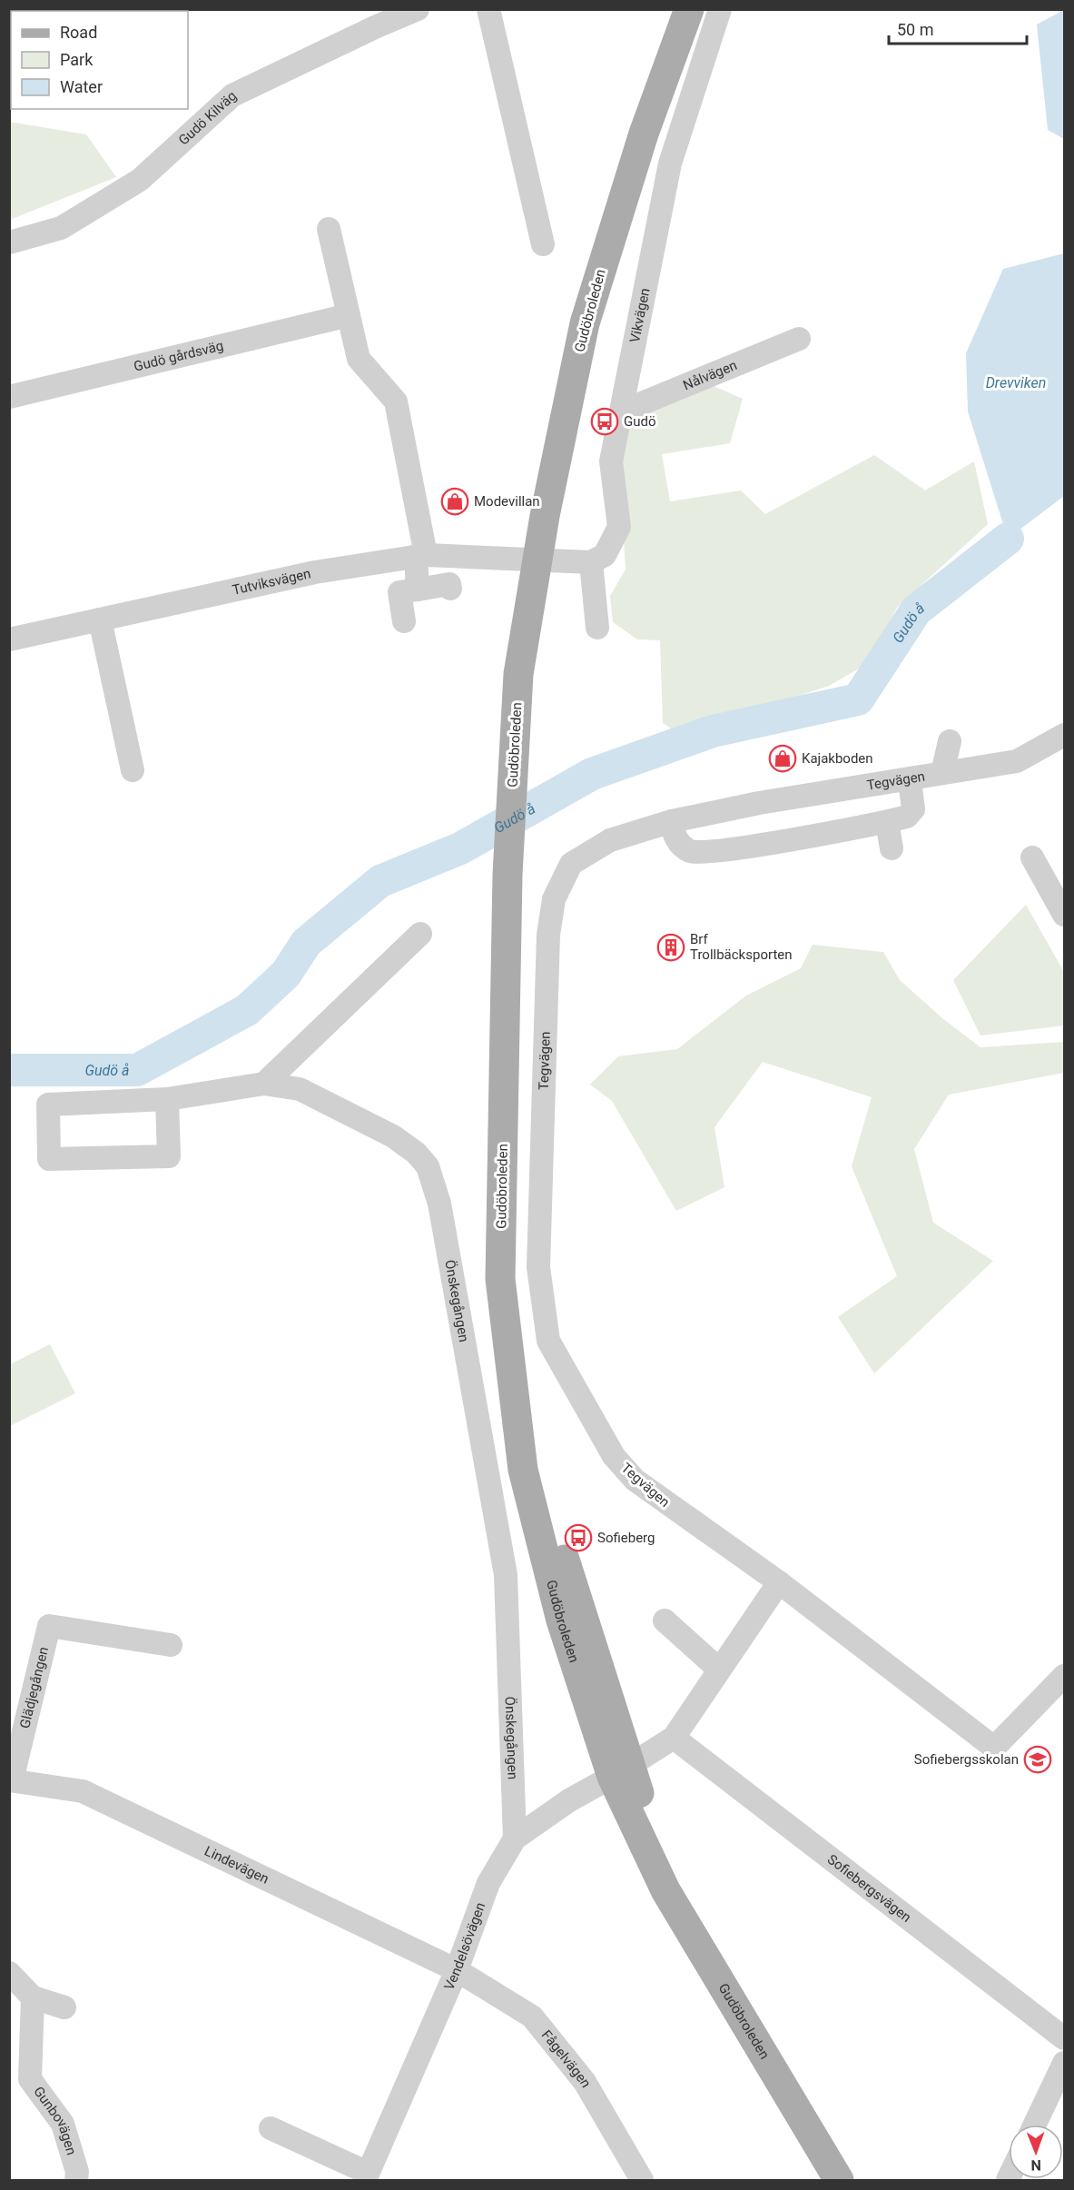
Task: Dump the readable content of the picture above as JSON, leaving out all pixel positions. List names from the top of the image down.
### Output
{
  "streets": {
    "main road": ["Gudöbroleden"],
    "street": [
      "Gudö Kilväg",
      "Vikvägen",
      "Gudö gårdsväg",
      "Nålvägen",
      "Tutviksvägen",
      "Tegvägen",
      "Önskegången",
      "Glädjegången",
      "Lindevägen",
      "Sofiebergsvägen",
      "Vendelsövägen",
      "Fågelvägen",
      "Gunbovägen"
    ]
  },
  "crossings": [
    ["Gudöbroleden", "Tutviksvägen"],
    ["Gudöbroleden", "Vendelsövägen"],
    ["Vikvägen", "Nålvägen"],
    ["Önskegången", "Vendelsövägen"],
    ["Glädjegången", "Lindevägen"],
    ["Lindevägen", "Vendelsövägen"],
    ["Lindevägen", "Fågelvägen"],
    ["Vendelsövägen", "Fågelvägen"]
  ],
  "water": ["Drevviken", "Gudö å"],
  "places": {
    "bus stop": ["Gudö", "Sofieberg"],
    "shop": ["Modevillan", "Kajakboden"],
    "building": ["Brf Trollbäcksporten"],
    "school or university": ["Sofiebergsskolan"]
  },
  "legend": ["Road", "Park", "Water"],
  "scale_bar": "50 m",
  "north": "bottom"
}
